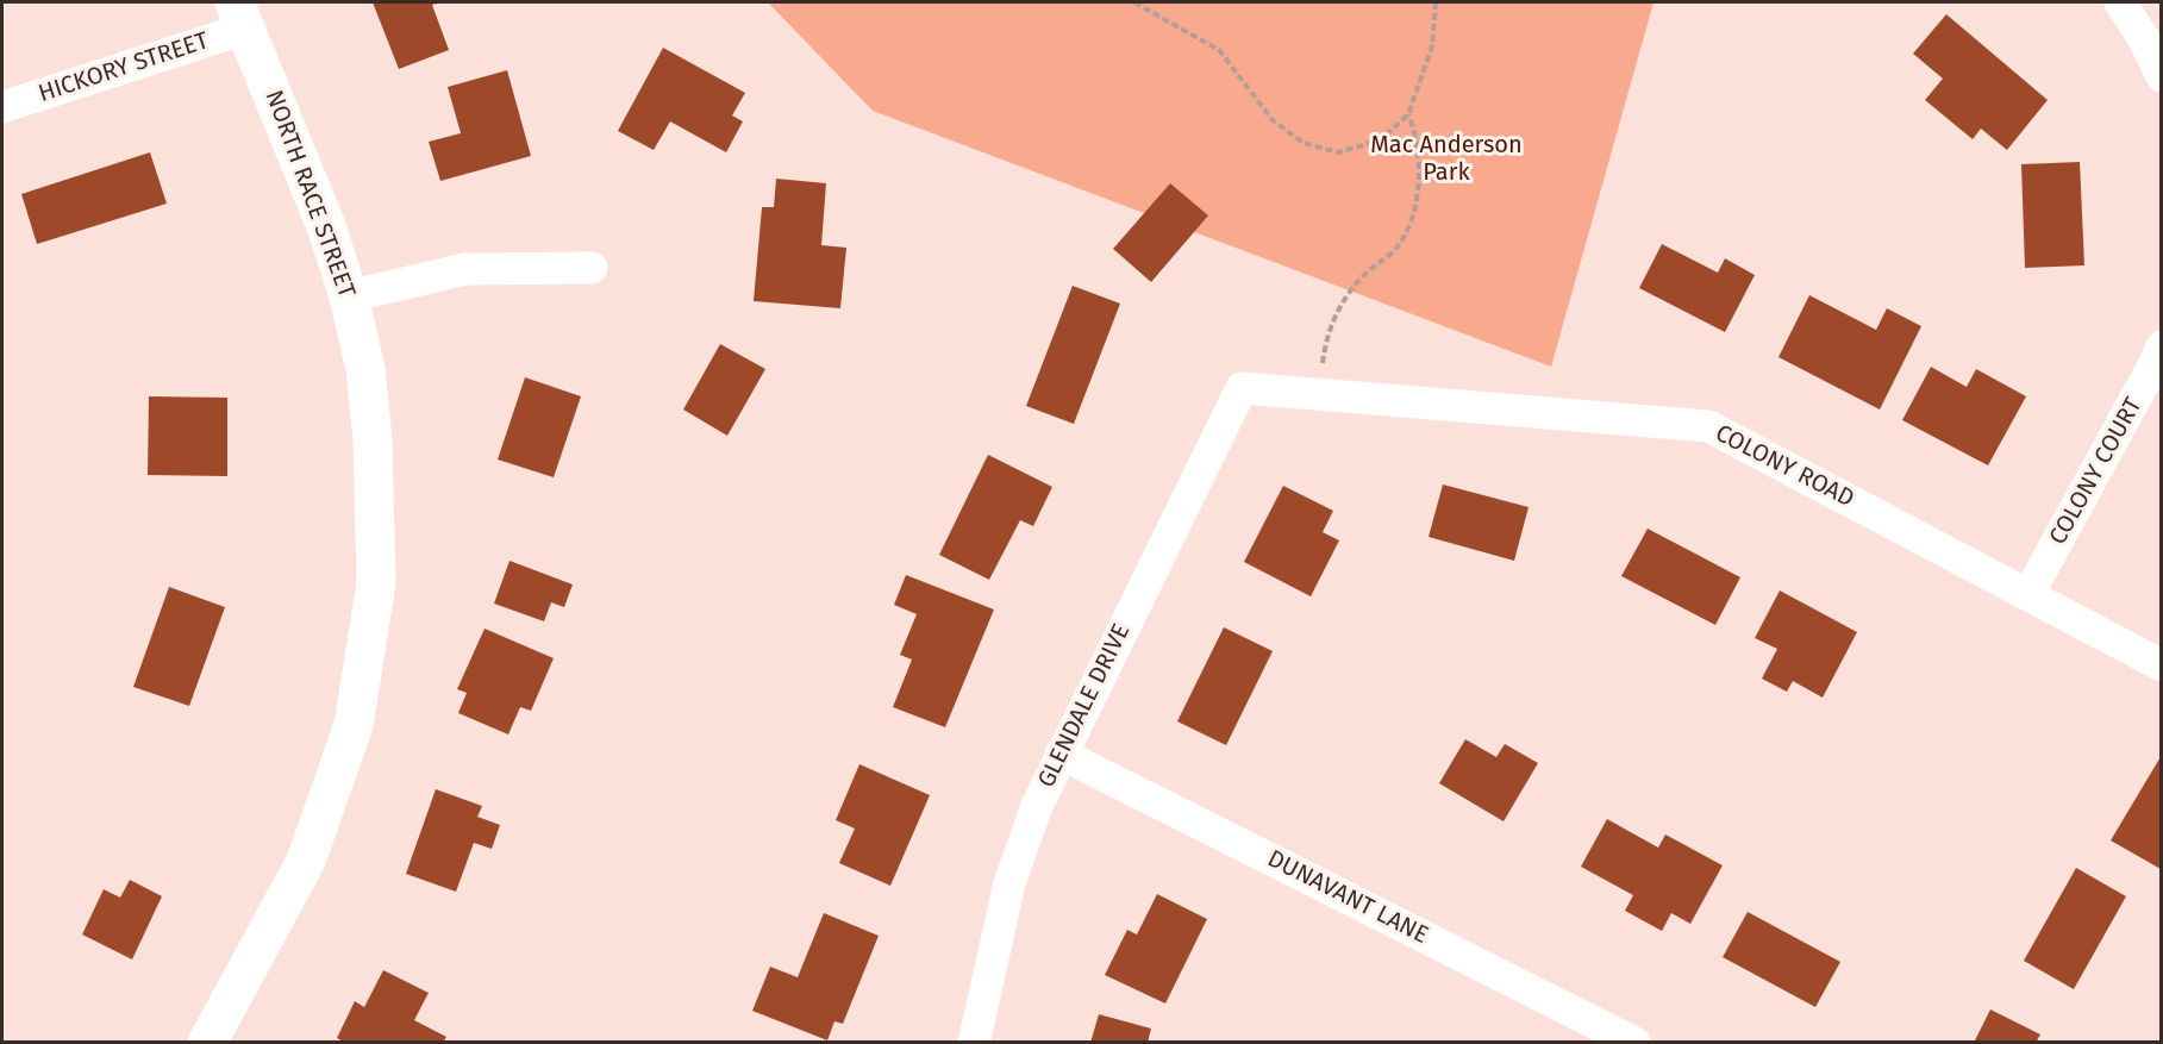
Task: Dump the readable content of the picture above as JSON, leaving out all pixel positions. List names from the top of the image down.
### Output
{
  "streets": {
    "street": [
      "HICKORY STREET",
      "NORTH RACE STREET",
      "COLONY ROAD",
      "COLONY COURT",
      "GLENDALE DRIVE",
      "DUNAVANT LANE"
    ]
  },
  "crossings": [
    ["HICKORY STREET", "NORTH RACE STREET"],
    ["COLONY ROAD", "COLONY COURT"],
    ["COLONY ROAD", "GLENDALE DRIVE"],
    ["GLENDALE DRIVE", "DUNAVANT LANE"]
  ],
  "parks": ["Mac Anderson Park"]
}
